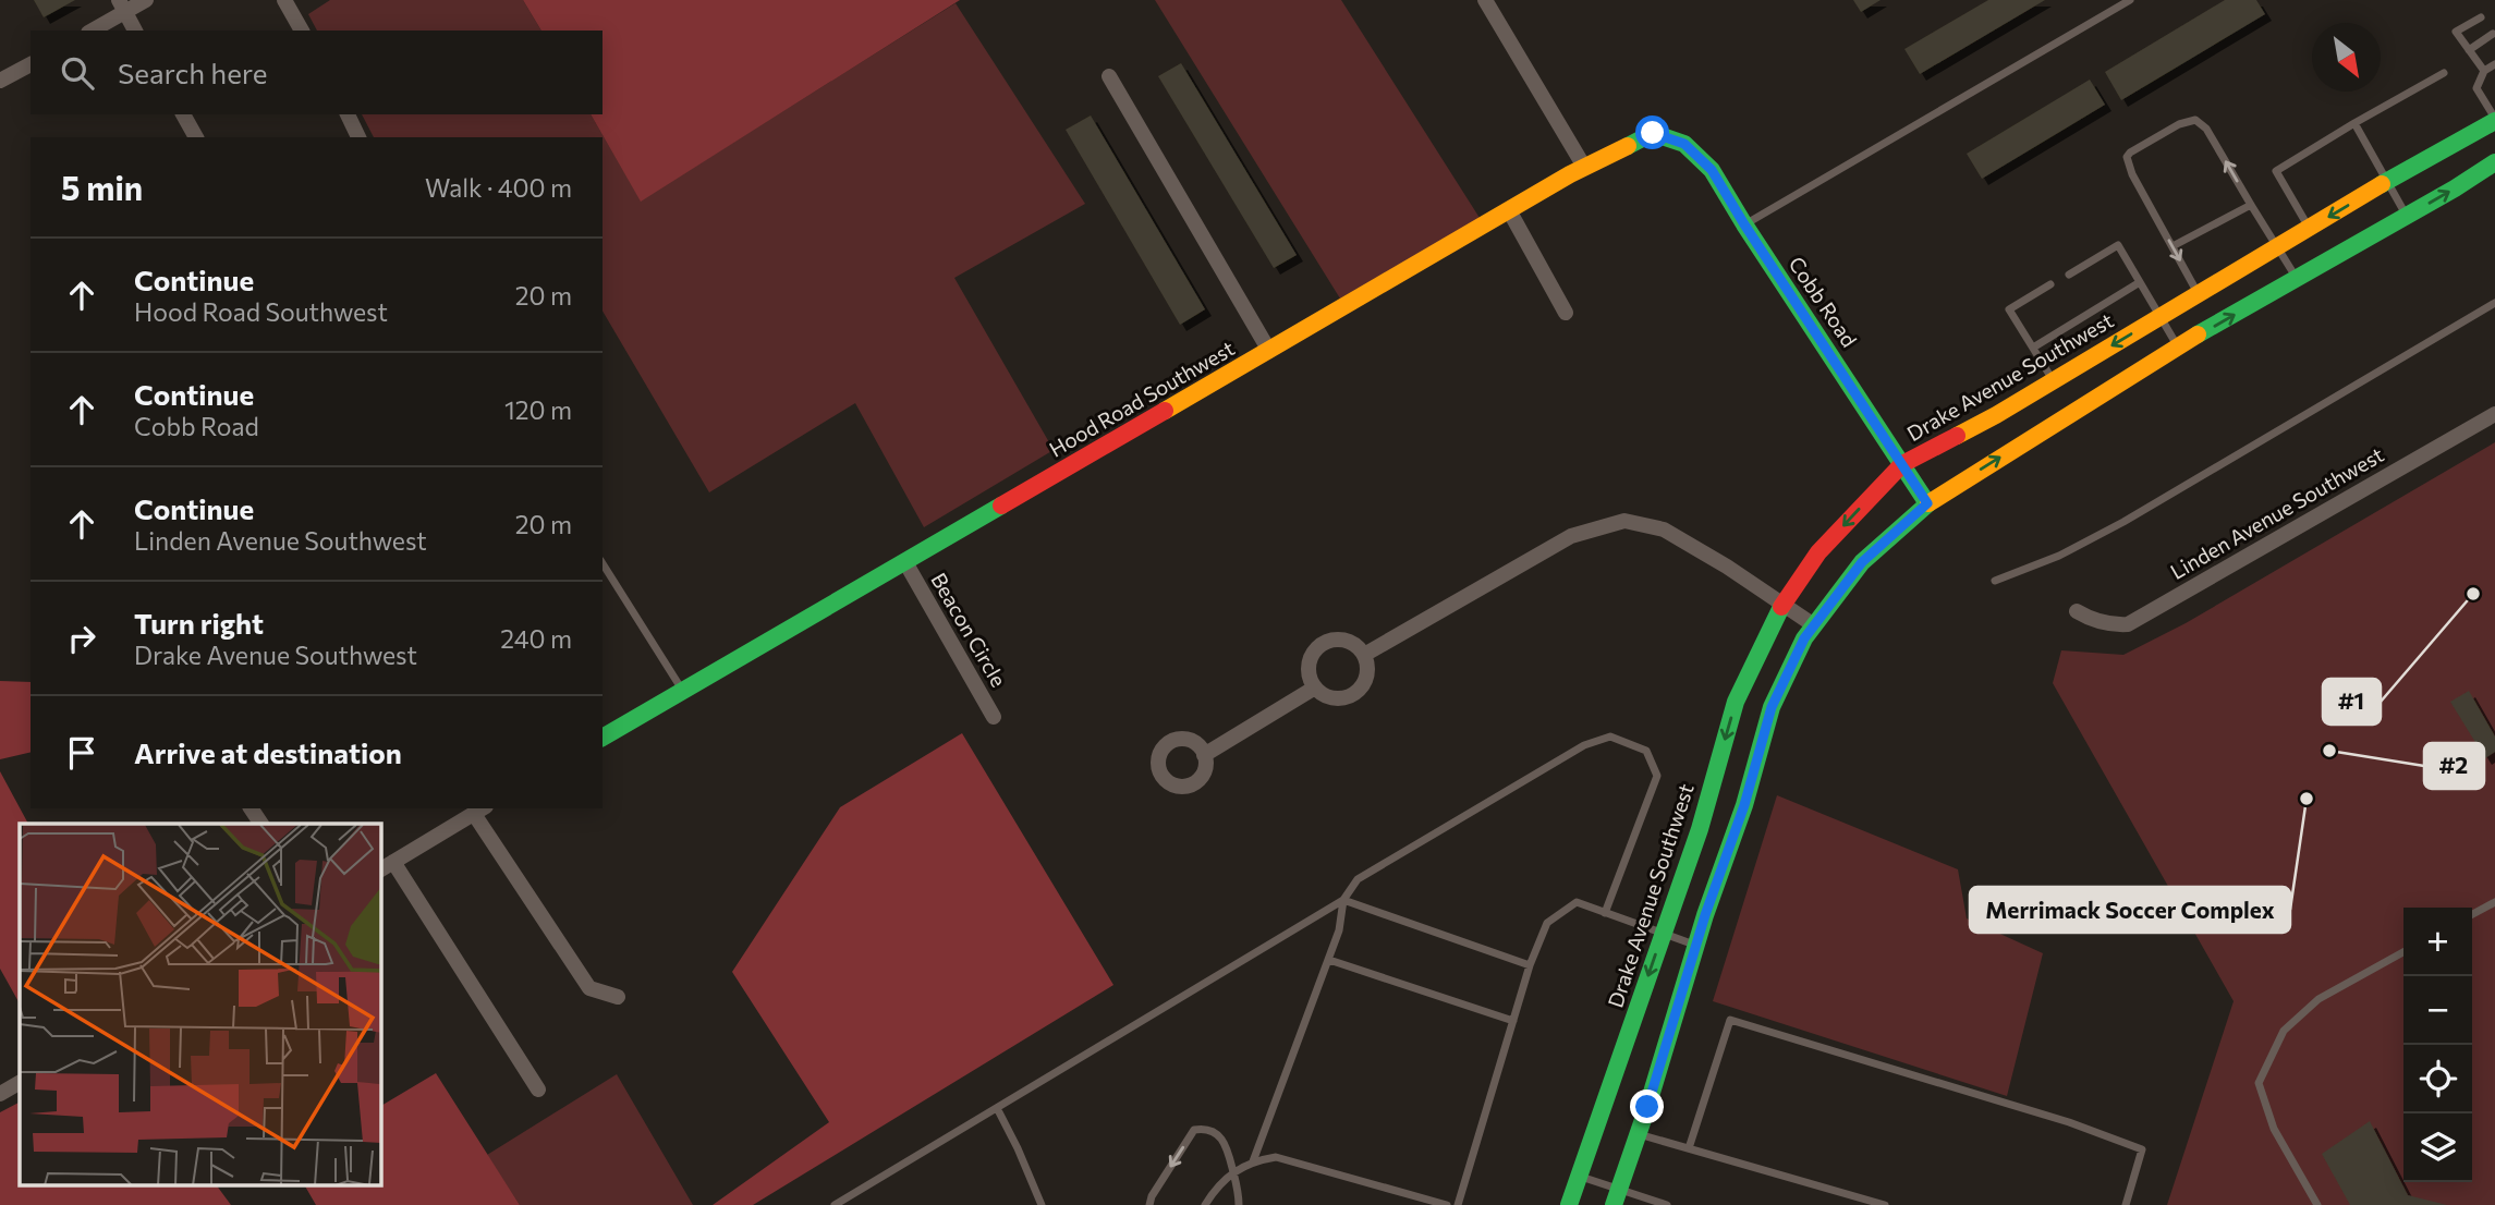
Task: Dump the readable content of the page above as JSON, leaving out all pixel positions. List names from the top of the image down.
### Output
{
  "streets": {
    "street": [
      "Cobb Road",
      "Drake Avenue Southwest",
      "Hood Road Southwest",
      "Linden Avenue Southwest",
      "Beacon Circle"
    ]
  },
  "crossings": [
    ["Cobb Road", "Drake Avenue Southwest"],
    ["Cobb Road", "Hood Road Southwest"],
    ["Hood Road Southwest", "Beacon Circle"]
  ],
  "places": ["#1", "#2", "Merrimack Soccer Complex"],
  "north": "bottom right",
  "page": {
    "search": "Search here",
    "heading": ["5 min", "Walk · 400 m"],
    "list": [
      ["Continue", "Hood Road Southwest", "20 m"],
      ["Continue", "Cobb Road", "120 m"],
      ["Continue", "Linden Avenue Southwest", "20 m"],
      ["Turn right", "Drake Avenue Southwest", "240 m"],
      "Arrive at destination"
    ],
    "map_buttons": ["+", "−"]
  }
}
